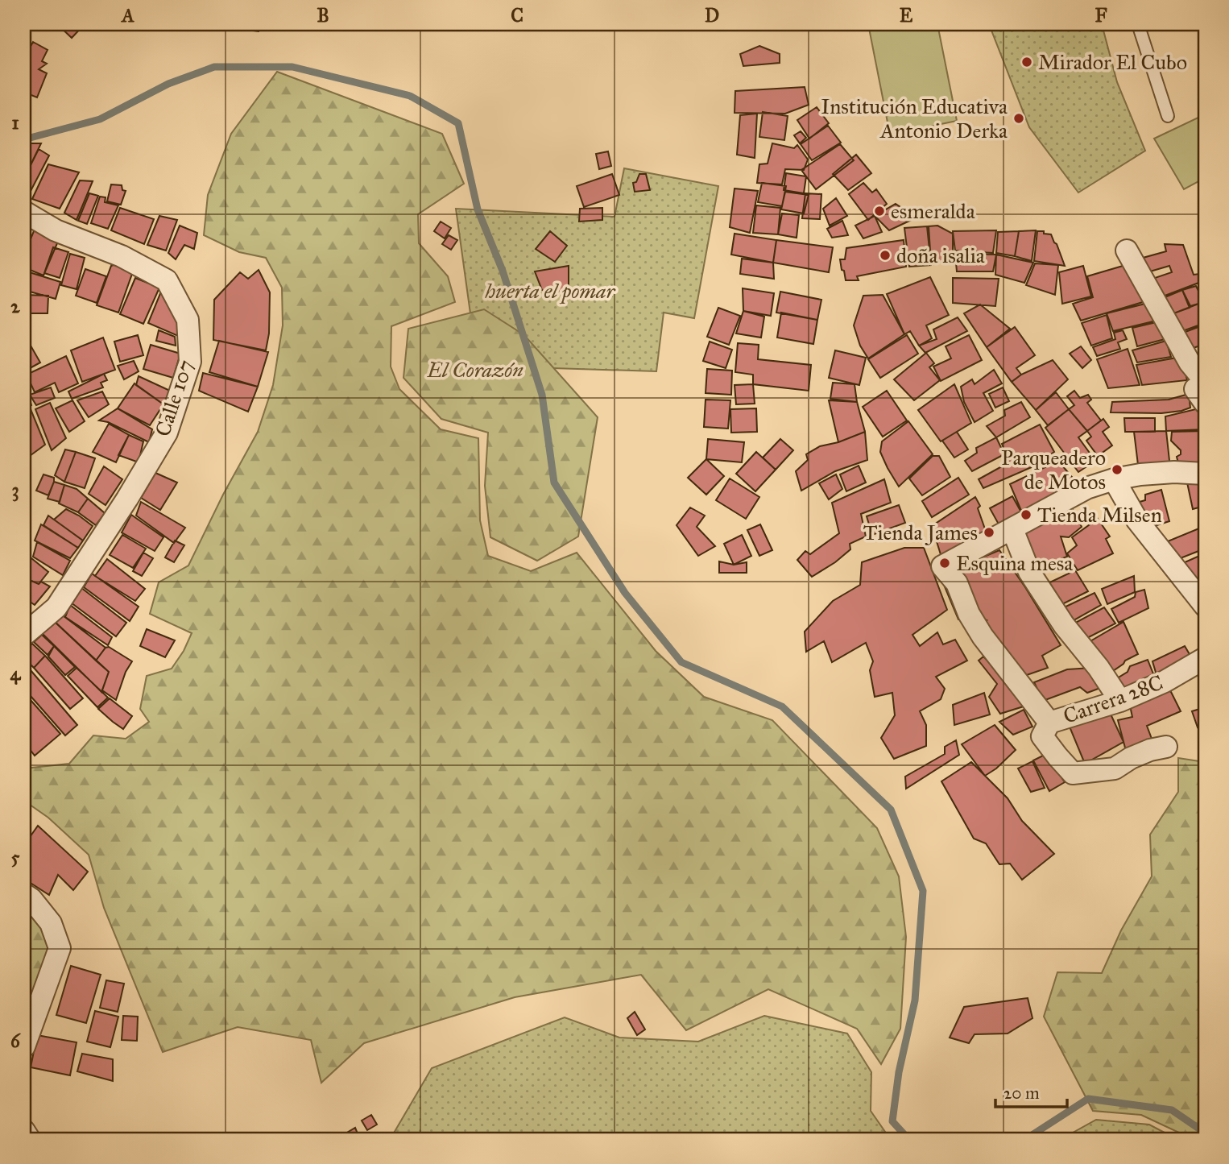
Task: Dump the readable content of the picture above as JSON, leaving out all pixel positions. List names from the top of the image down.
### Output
{
  "streets": {
    "street": ["Calle 107", "Carrera 28C"]
  },
  "parks": ["huerta el pomar", "El Corazón"],
  "places": [
    "Mirador El Cubo",
    "Institución Educativa Antonio Derka",
    "esmeralda",
    "doña isalia",
    "Parqueadero de Motos",
    "Tienda Milsen",
    "Tienda James",
    "Esquina mesa"
  ],
  "scale_bar": "20 m",
  "grid": {
    "columns": [
      "A",
      "B",
      "C",
      "D",
      "E",
      "F"
    ],
    "rows": [
      "1",
      "2",
      "3",
      "4",
      "5",
      "6"
    ]
  }
}
